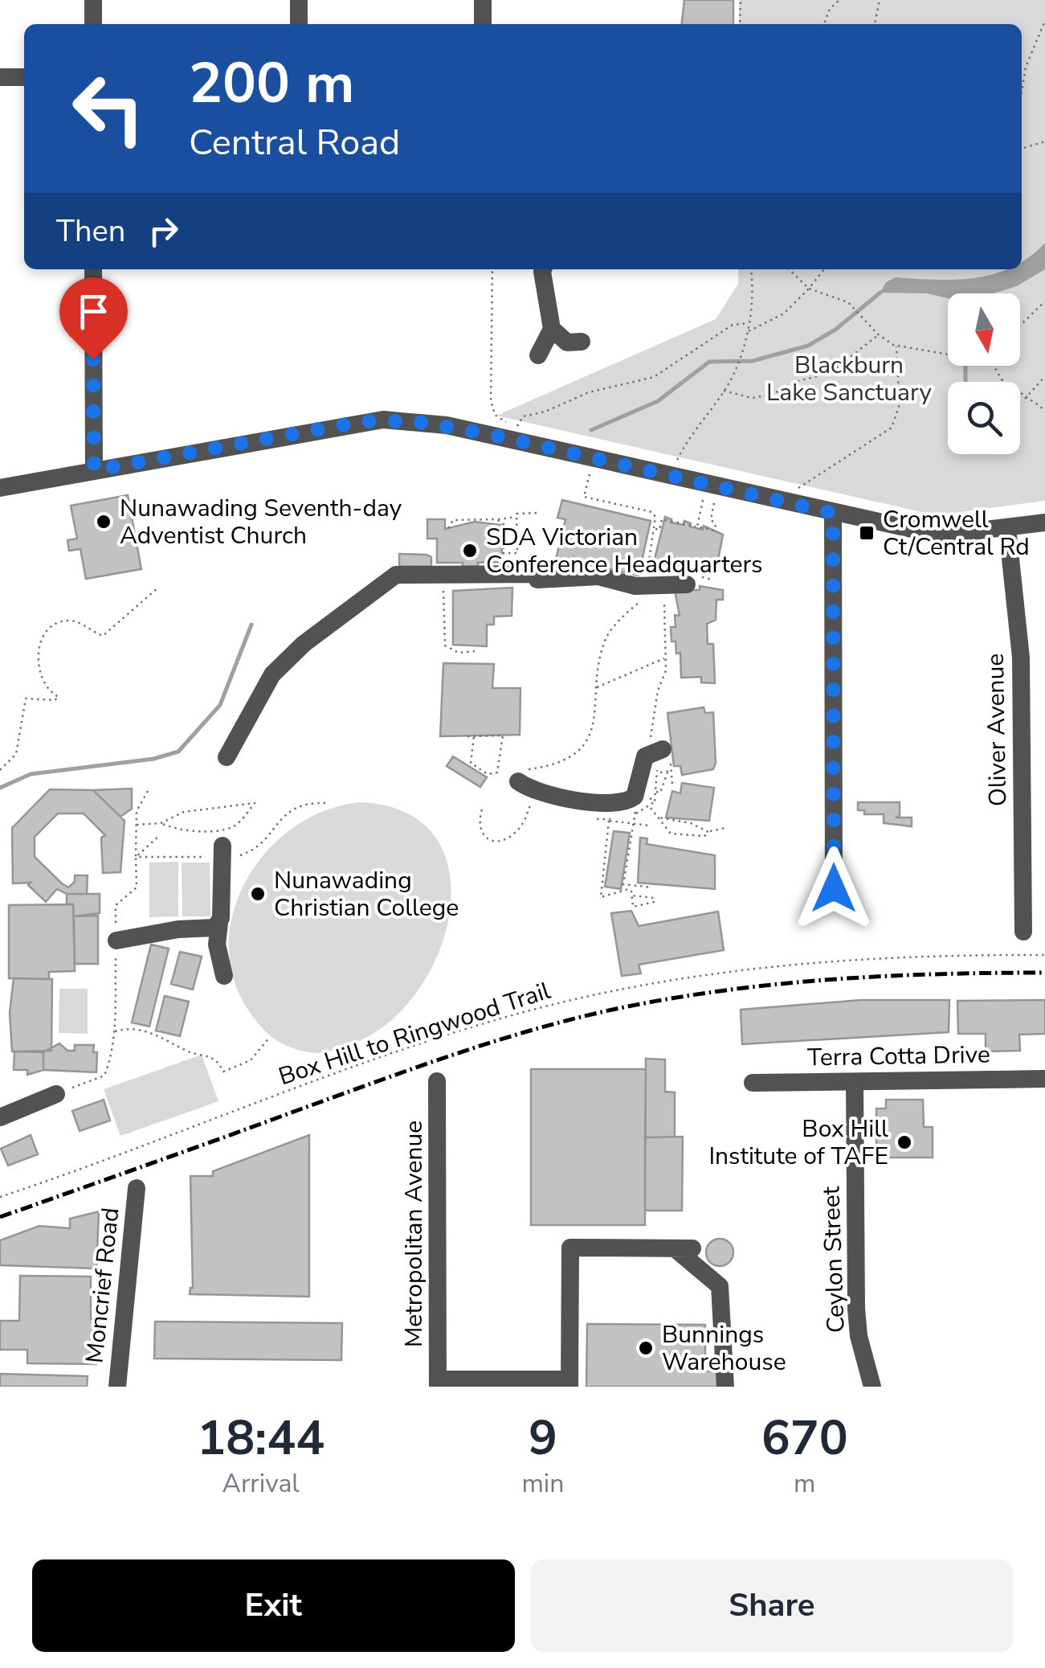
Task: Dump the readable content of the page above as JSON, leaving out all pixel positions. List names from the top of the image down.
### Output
{
  "streets": {
    "street": [
      "Oliver Avenue",
      "Terra Cotta Drive",
      "Metropolitan Avenue",
      "Ceylon Street",
      "Moncrief Road"
    ],
    "path": ["Box Hill to Ringwood Trail"]
  },
  "crossings": [
    ["Terra Cotta Drive", "Ceylon Street"]
  ],
  "parks": ["Blackburn Lake Sanctuary"],
  "places": {
    "other": [
      "Nunawading Seventh-day Adventist Church",
      "SDA Victorian Conference Headquarters",
      "Nunawading Christian College",
      "Box Hill Institute of TAFE",
      "Bunnings Warehouse"
    ],
    "transit": ["Cromwell Ct/Central Rd"]
  },
  "north": "bottom",
  "page": {
    "turn": ["200 m", "Central Road"],
    "then": "Then",
    "eta": [
      "18:44",
      "Arrival",
      "9",
      "min",
      "670",
      "m"
    ],
    "buttons": ["Exit", "Share"]
  }
}
